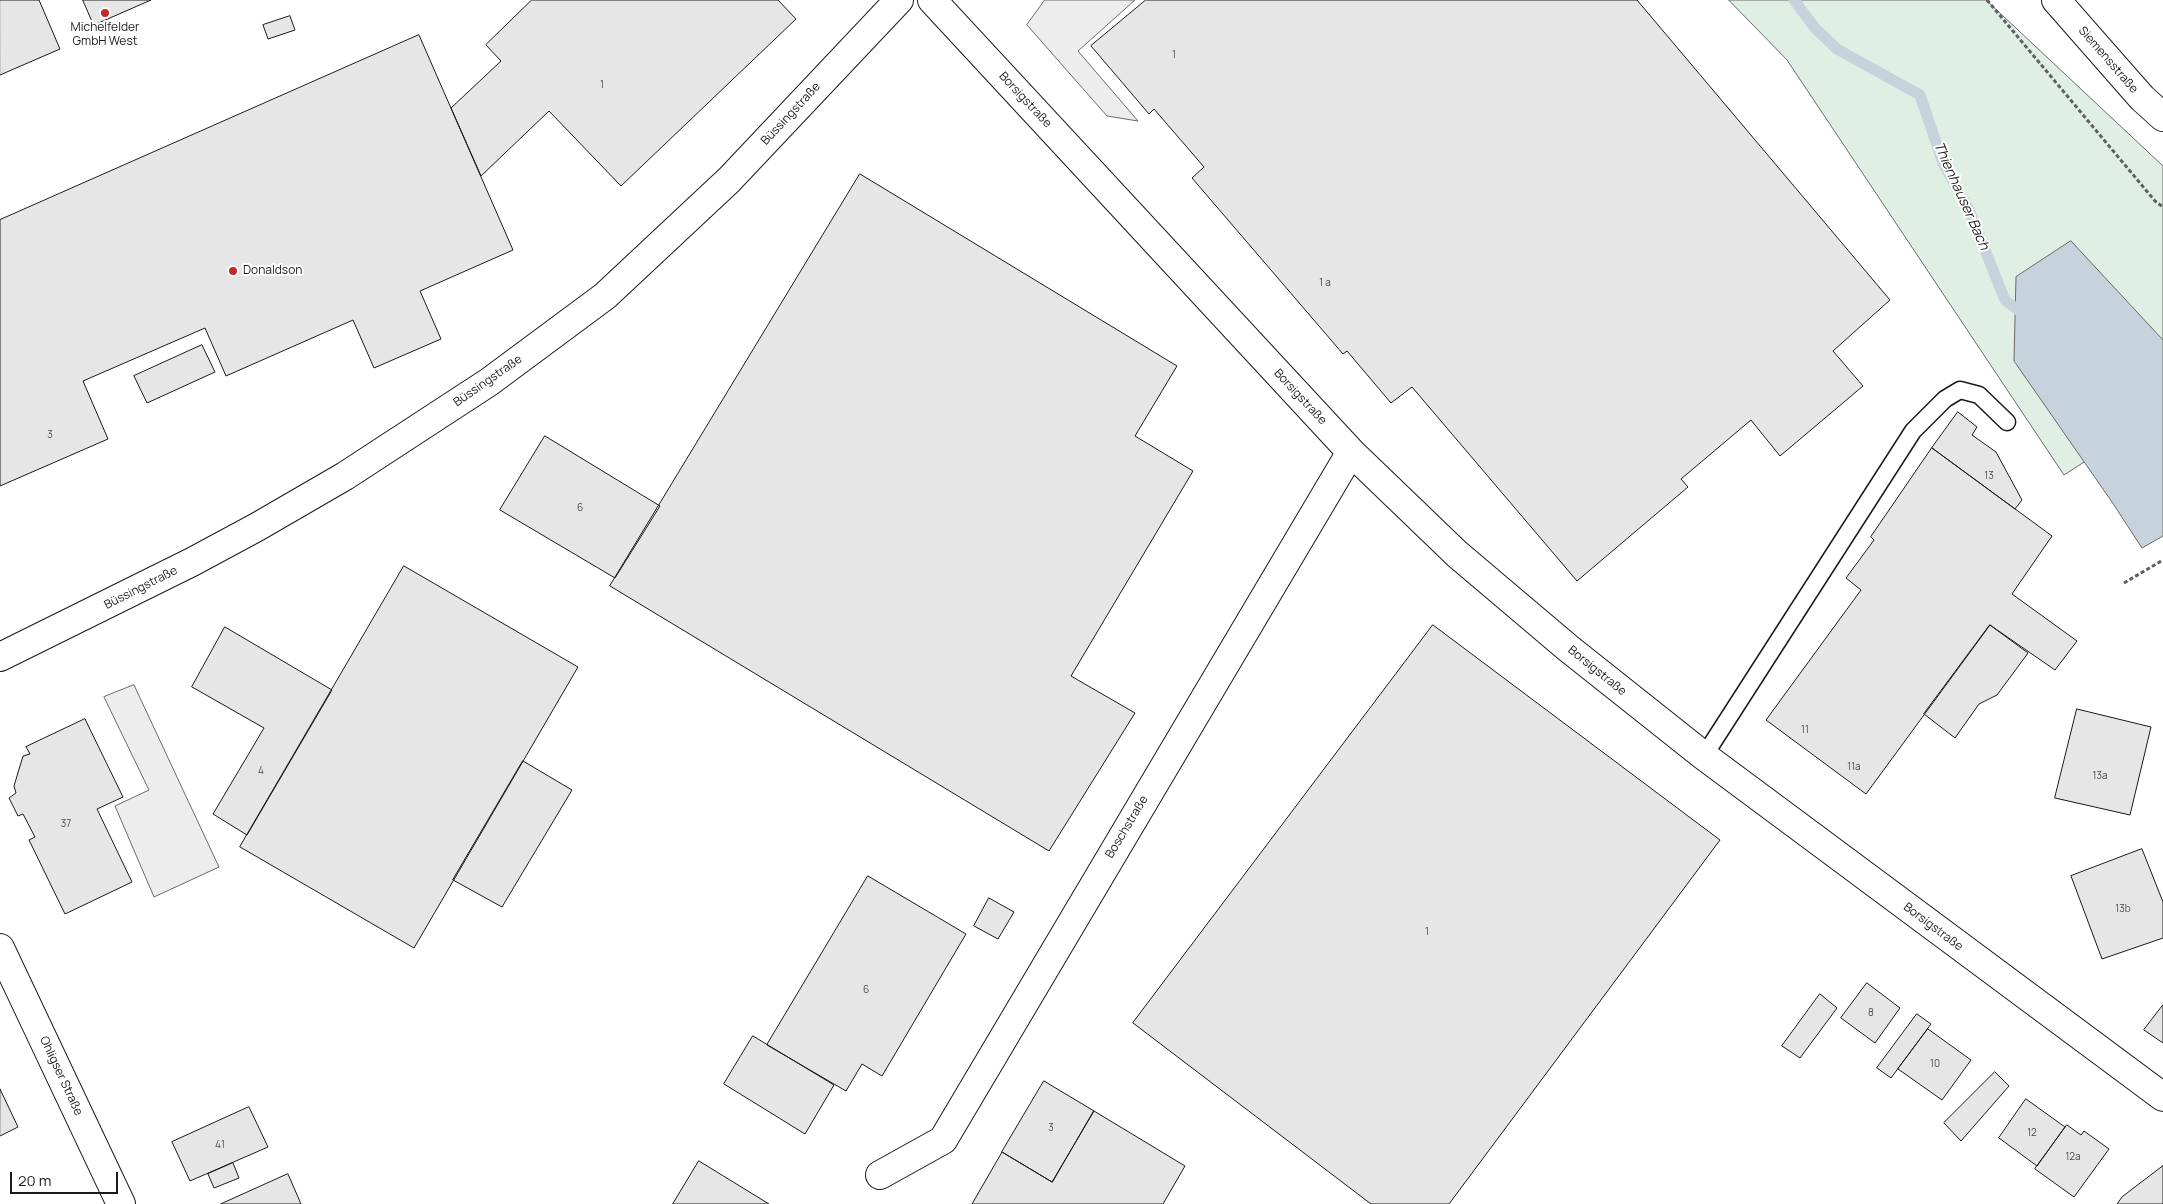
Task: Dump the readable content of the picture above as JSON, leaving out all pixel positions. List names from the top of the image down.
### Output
{
  "streets": {
    "street": [
      "Siemensstraße",
      "Borsigstraße",
      "Büssingstraße",
      "Boschstraße",
      "Ohligser Straße"
    ]
  },
  "crossings": [
    ["Borsigstraße", "Boschstraße"]
  ],
  "water": ["Thienhauser Bach"],
  "places": ["Michelfelder GmbH West", "Donaldson"],
  "house_numbers": [
    "1",
    "1",
    "1 a",
    "3",
    "13",
    "6",
    "11",
    "11a",
    "4",
    "13a",
    "37",
    "13b",
    "1",
    "6",
    "8",
    "10",
    "3",
    "12",
    "41",
    "12a"
  ],
  "scale_bar": "20 m"
}
